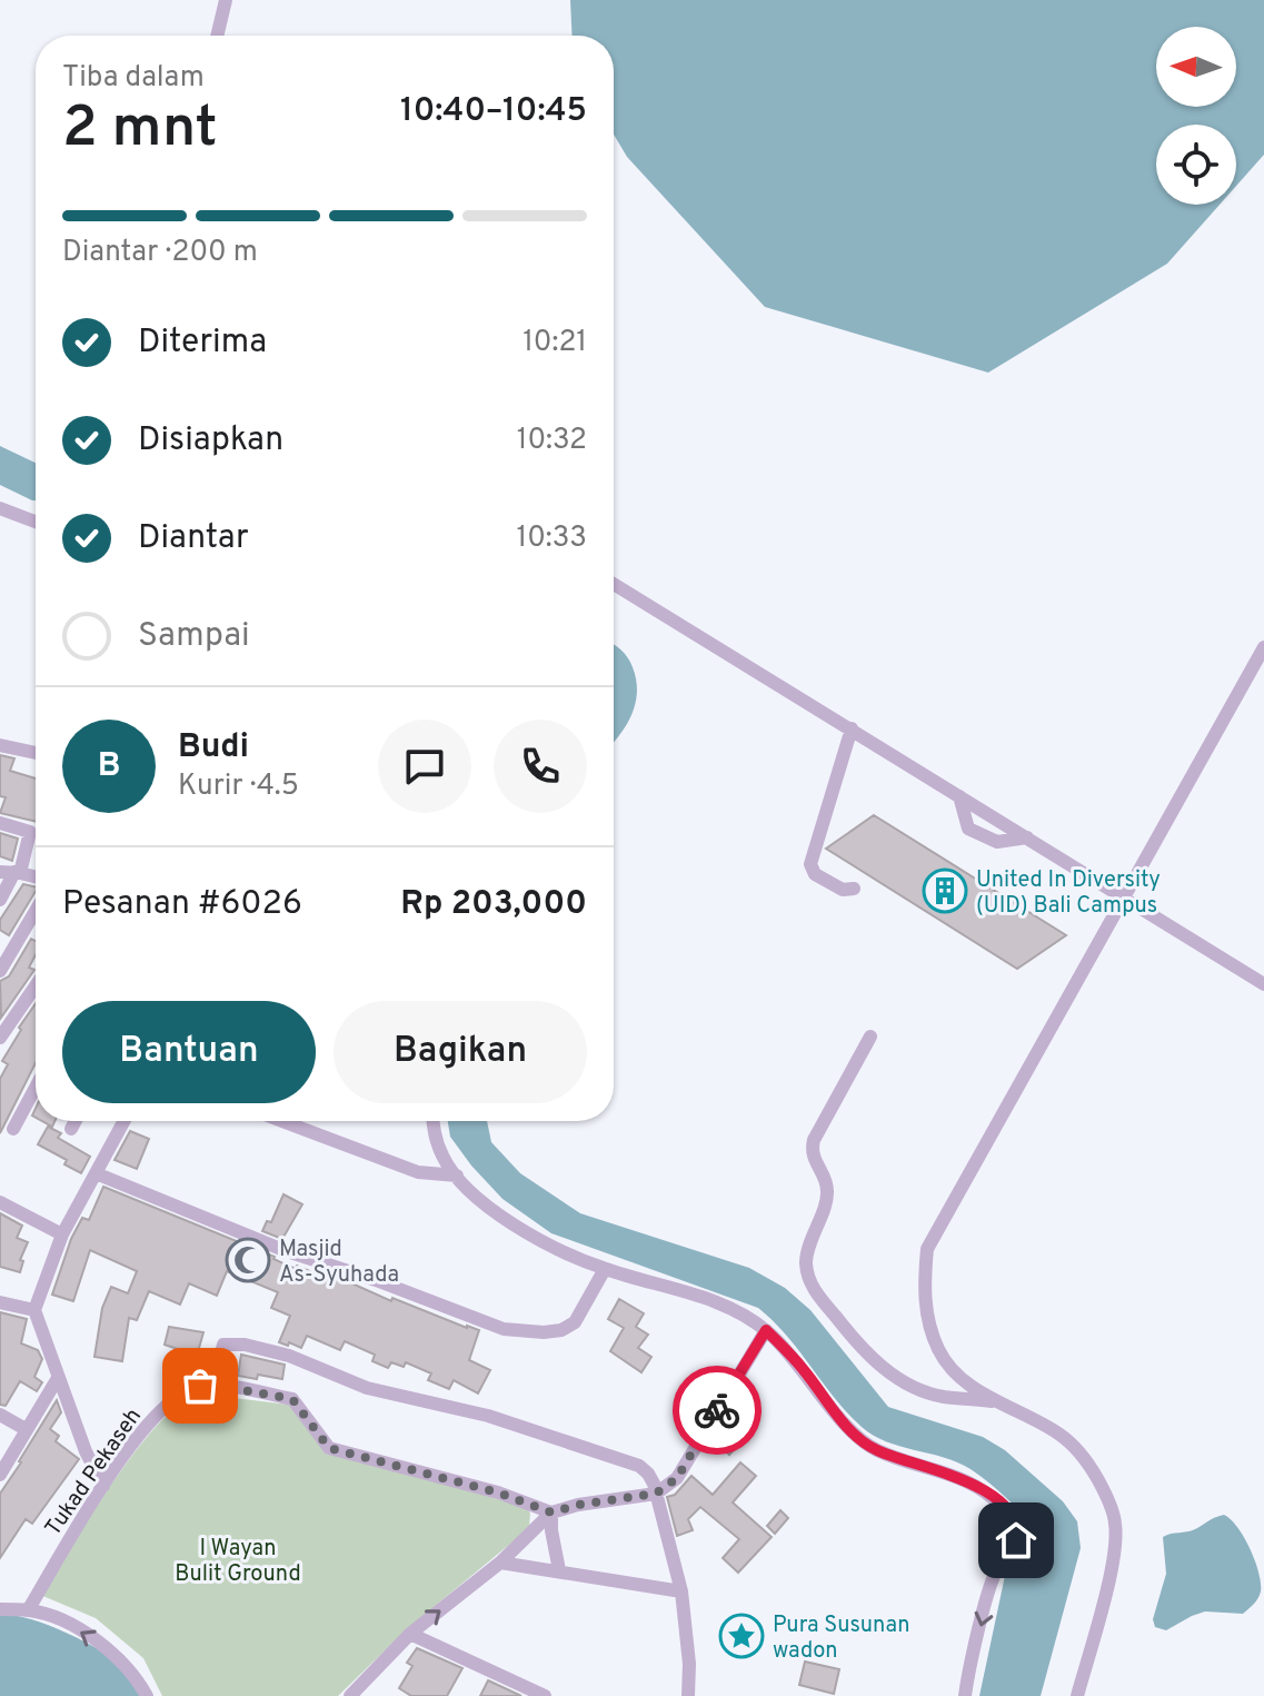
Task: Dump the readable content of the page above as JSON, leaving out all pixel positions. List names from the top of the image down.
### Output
{
  "streets": {
    "street": ["Tukad Pekaseh"]
  },
  "parks": ["I Wayan Bulit Ground"],
  "places": {
    "building": ["United In Diversity (UID) Bali Campus"],
    "mosque": ["Masjid As-Syuhada"],
    "place": ["Pura Susunan wadon"]
  },
  "north": "left",
  "page": {
    "heading": ["2 mnt", "Tiba dalam", "10:40–10:45"],
    "panel": [
      "Budi",
      "Kurir · 4.5",
      "Pesanan #6026",
      "Rp 203,000"
    ],
    "bar": "Diantar · 200 m",
    "list": [
      ["Diterima", "10:21"],
      ["Disiapkan", "10:32"],
      ["Diantar", "10:33"],
      "Sampai"
    ],
    "round": "B",
    "buttons": ["Bantuan", "Bagikan"]
  }
}
